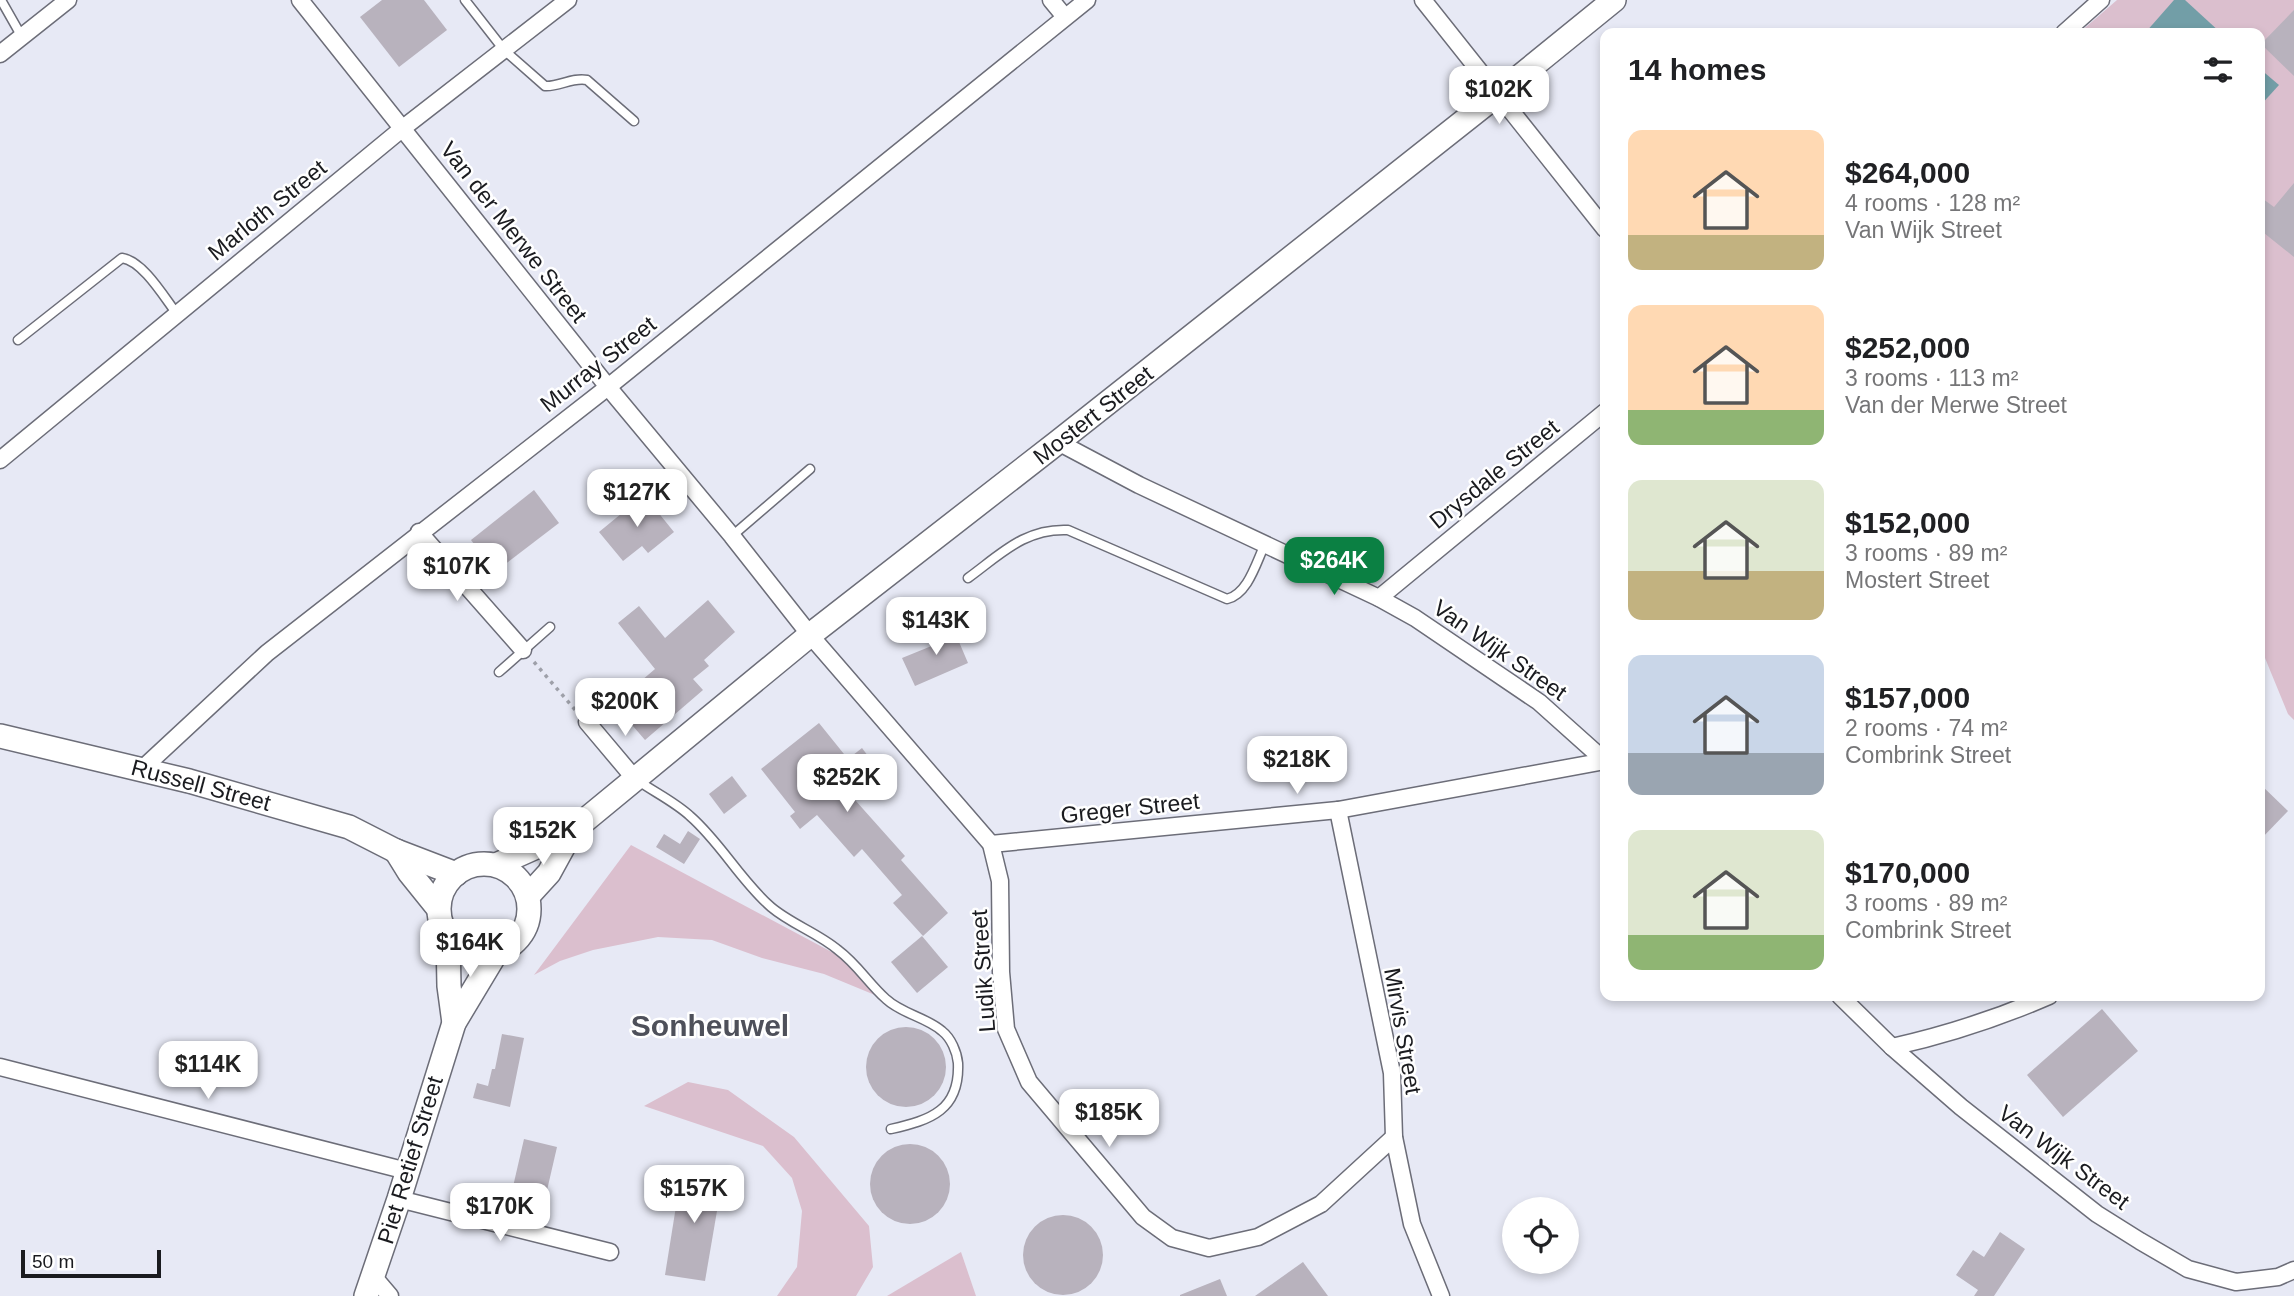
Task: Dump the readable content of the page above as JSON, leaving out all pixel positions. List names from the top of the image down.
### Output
{
  "streets": {
    "street": [
      "Marloth Street",
      "Van der Merwe Street",
      "Murray Street",
      "Mostert Street",
      "Drysdale Street",
      "Van Wijk Street",
      "Russell Street",
      "Greger Street",
      "Ludik Street",
      "Mirvis Street",
      "Piet Retief Street"
    ]
  },
  "crossings": [
    ["Marloth Street", "Van der Merwe Street"],
    ["Van der Merwe Street", "Murray Street"],
    ["Van der Merwe Street", "Mostert Street"],
    ["Van der Merwe Street", "Greger Street"],
    ["Van der Merwe Street", "Ludik Street"],
    ["Murray Street", "Russell Street"],
    ["Mostert Street", "Van Wijk Street"],
    ["Mostert Street", "Russell Street"],
    ["Mostert Street", "Piet Retief Street"],
    ["Drysdale Street", "Van Wijk Street"],
    ["Russell Street", "Piet Retief Street"],
    ["Greger Street", "Ludik Street"],
    ["Greger Street", "Mirvis Street"],
    ["Ludik Street", "Mirvis Street"]
  ],
  "districts": ["Sonheuwel"],
  "scale_bar": "50 m",
  "page": {
    "heading": "14 homes",
    "price": [
      "$102K",
      "$127K",
      "$264K",
      "$107K",
      "$143K",
      "$200K",
      "$218K",
      "$252K",
      "$152K",
      "$164K",
      "$114K",
      "$185K",
      "$157K",
      "$170K"
    ],
    "list": [
      {
        "name": "$264,000",
        "note": "4 rooms · 128 m² · Van Wijk Street"
      },
      {
        "name": "$252,000",
        "note": "3 rooms · 113 m² · Van der Merwe Street"
      },
      {
        "name": "$152,000",
        "note": "3 rooms · 89 m² · Mostert Street"
      },
      {
        "name": "$157,000",
        "note": "2 rooms · 74 m² · Combrink Street"
      },
      {
        "name": "$170,000",
        "note": "3 rooms · 89 m² · Combrink Street"
      }
    ],
    "scale": "50 m"
  }
}
